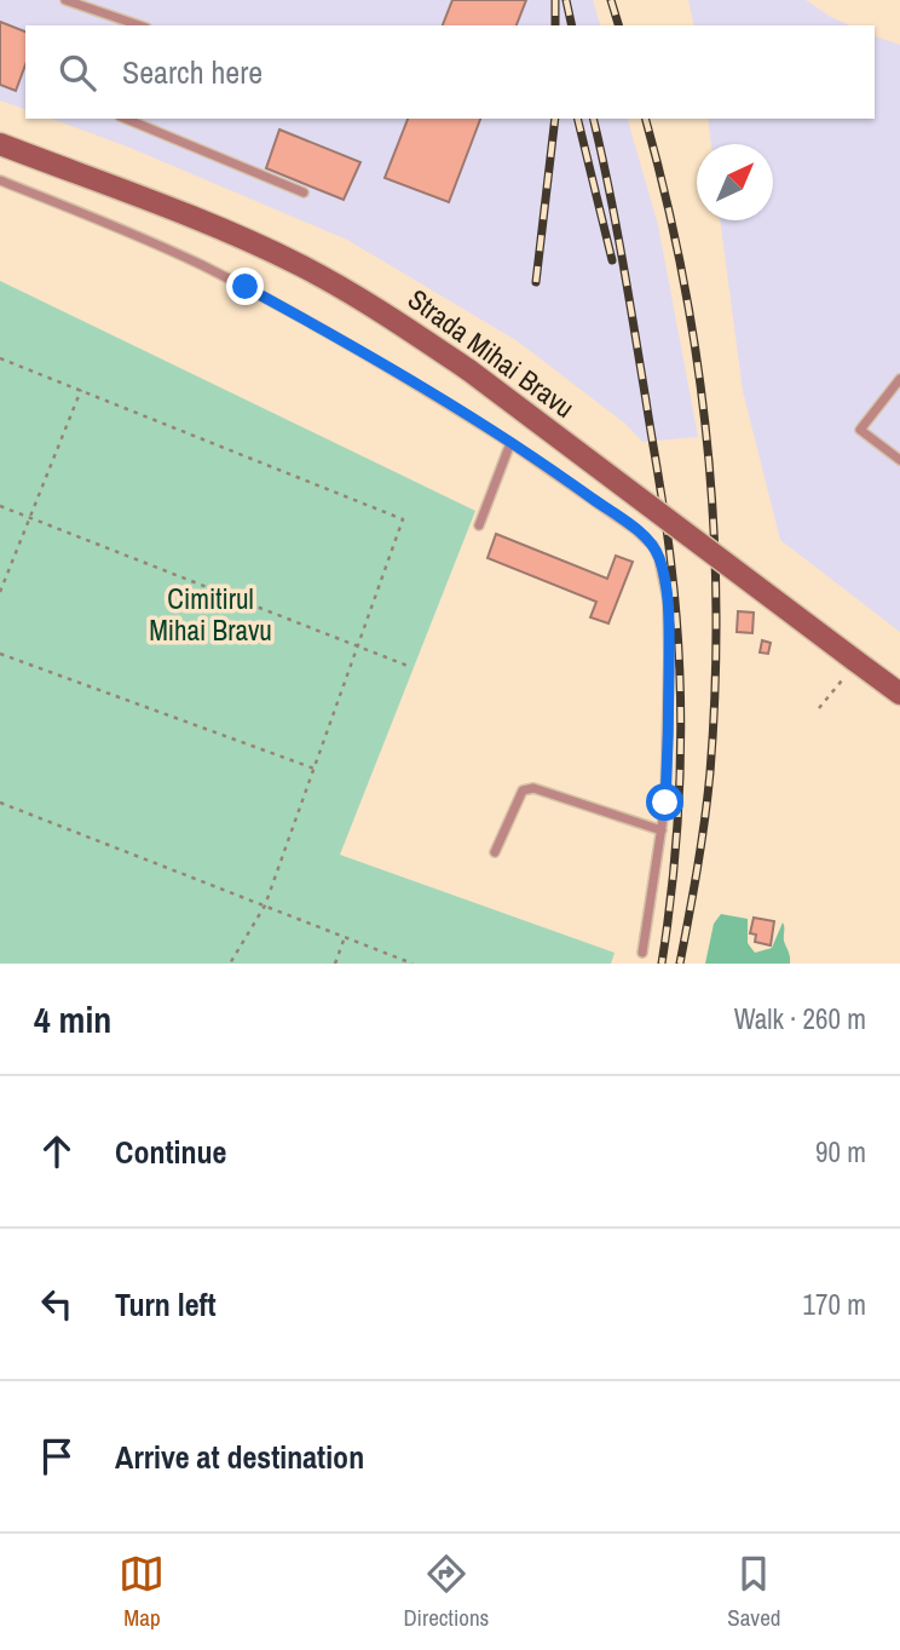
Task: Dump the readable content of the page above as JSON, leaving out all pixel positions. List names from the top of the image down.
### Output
{
  "streets": {
    "main road": ["Strada Mihai Bravu"]
  },
  "parks": ["Cimitirul Mihai Bravu"],
  "north": "top right",
  "page": {
    "search": "Search here",
    "heading": ["4 min", "Walk · 260 m"],
    "list": [
      ["Continue", "90 m"],
      ["Turn left", "170 m"],
      "Arrive at destination"
    ],
    "nav": ["Map", "Directions", "Saved"]
  }
}
